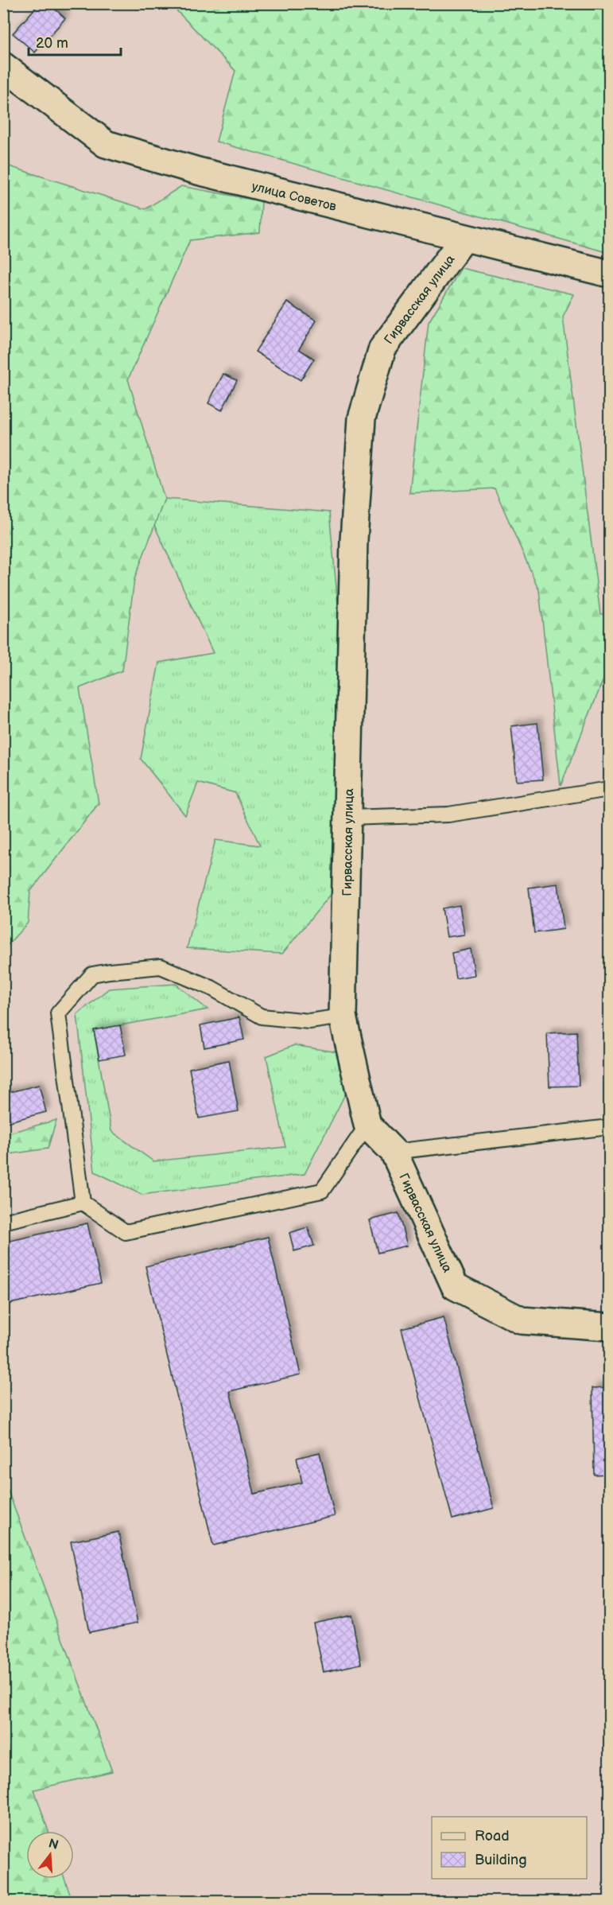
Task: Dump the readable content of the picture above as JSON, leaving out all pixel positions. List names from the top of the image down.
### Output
{
  "streets": {
    "street": ["улица Советов", "Гирвасская улица"]
  },
  "crossings": [
    ["улица Советов", "Гирвасская улица"]
  ],
  "legend": ["Road", "Building"],
  "scale_bar": "20 m",
  "north": "top"
}
